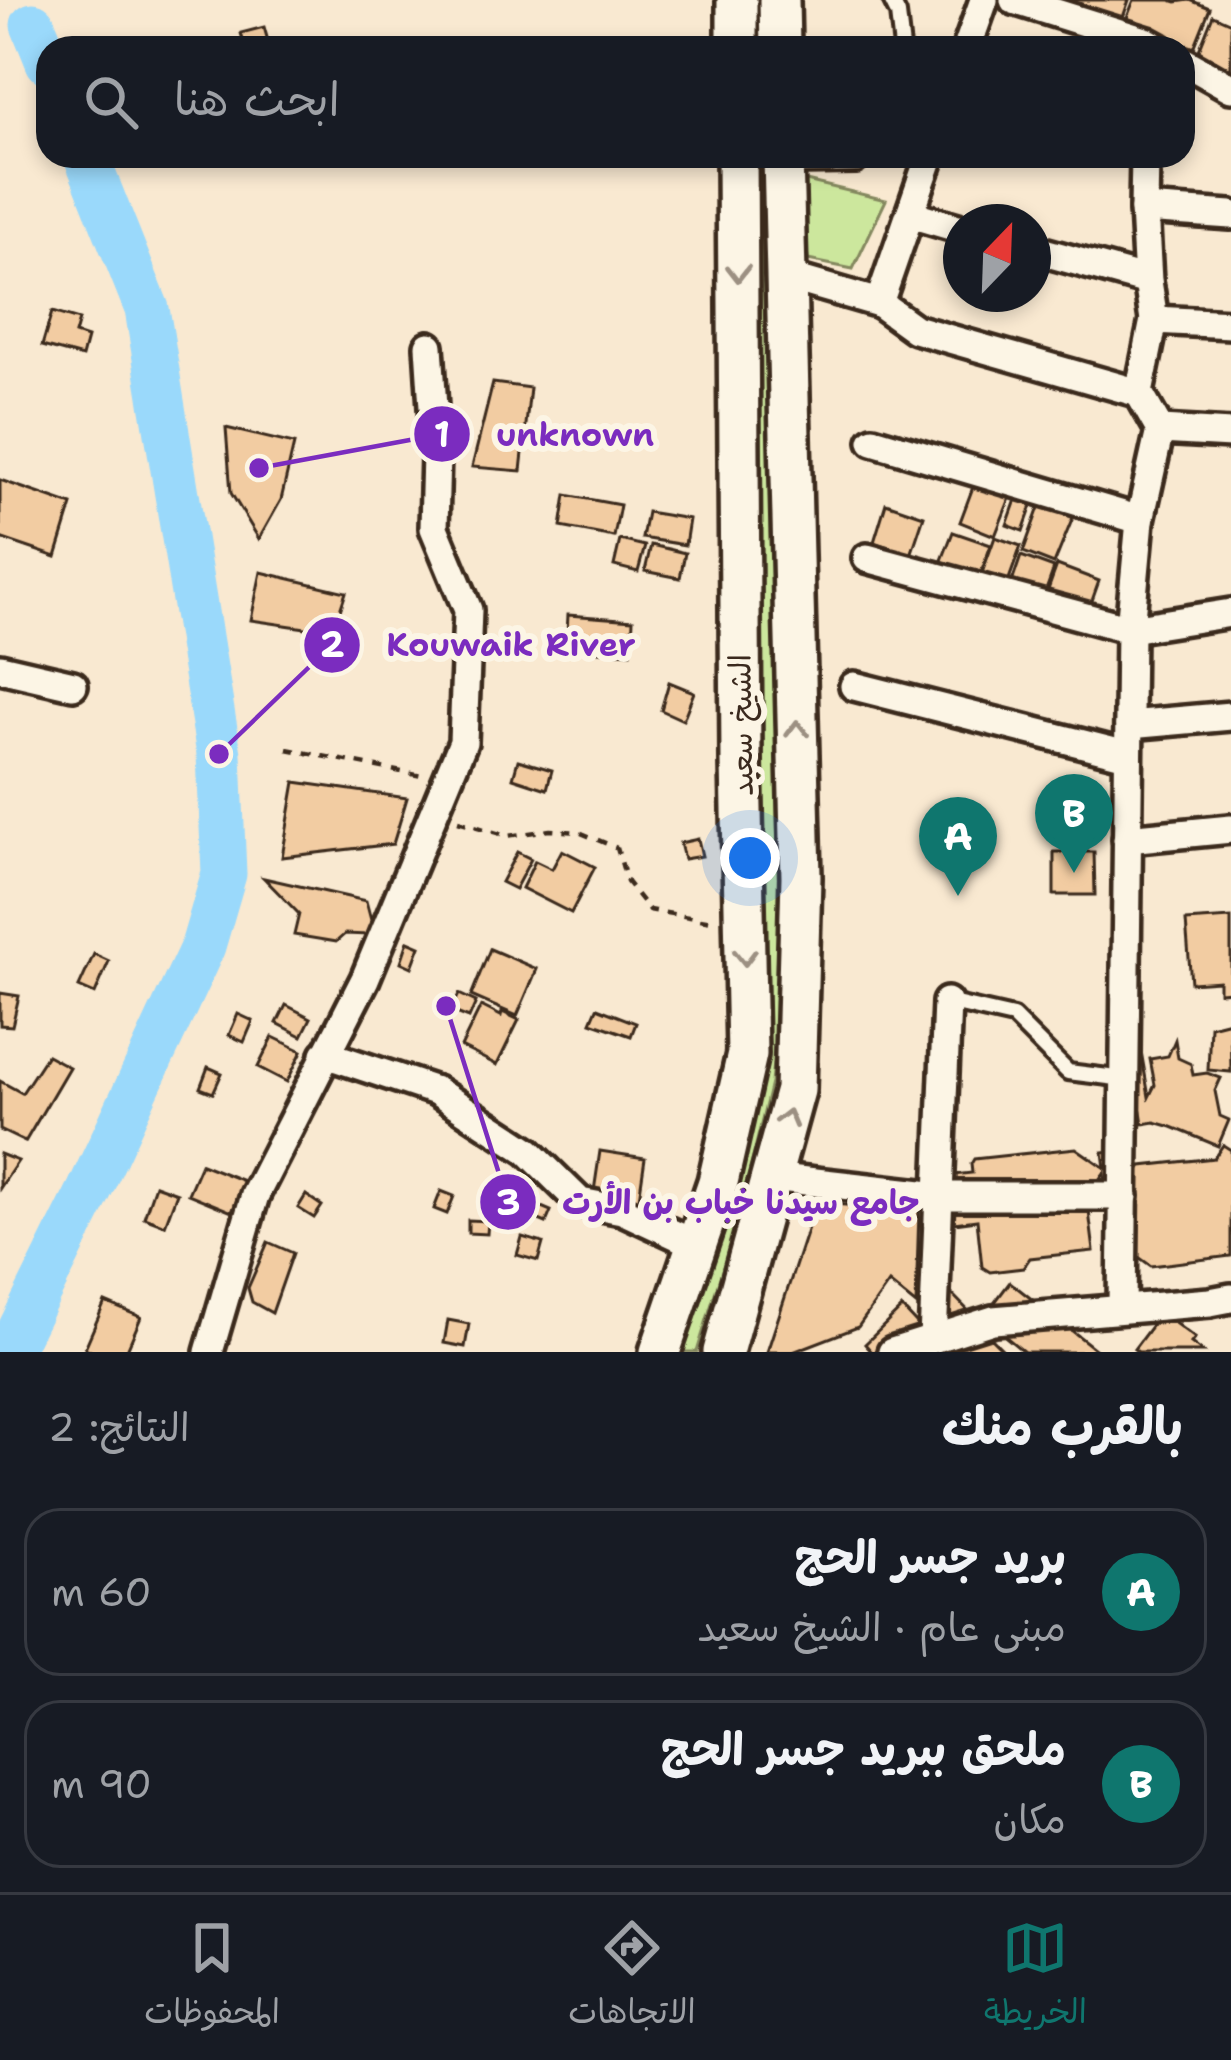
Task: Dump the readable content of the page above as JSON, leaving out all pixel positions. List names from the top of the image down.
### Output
{
  "streets": {
    "main road": ["الشيخ سعيد"]
  },
  "places": ["unknown", "Kouwaik River", "جامع سيدنا خباب بن الأرت"],
  "north": "top right",
  "page": {
    "search": "ابحث هنا",
    "pins": ["B", "A"],
    "heading": ["بالقرب منك", "النتائج: 2"],
    "list": [
      {
        "mark": "A",
        "name": "بريد جسر الحج",
        "note": "مبنى عام · الشيخ سعيد",
        "value": "60 m"
      },
      {
        "mark": "B",
        "name": "ملحق ببريد جسر الحج",
        "note": "مكان",
        "value": "90 m"
      }
    ],
    "nav": ["الخريطة", "الاتجاهات", "المحفوظات"]
  }
}
